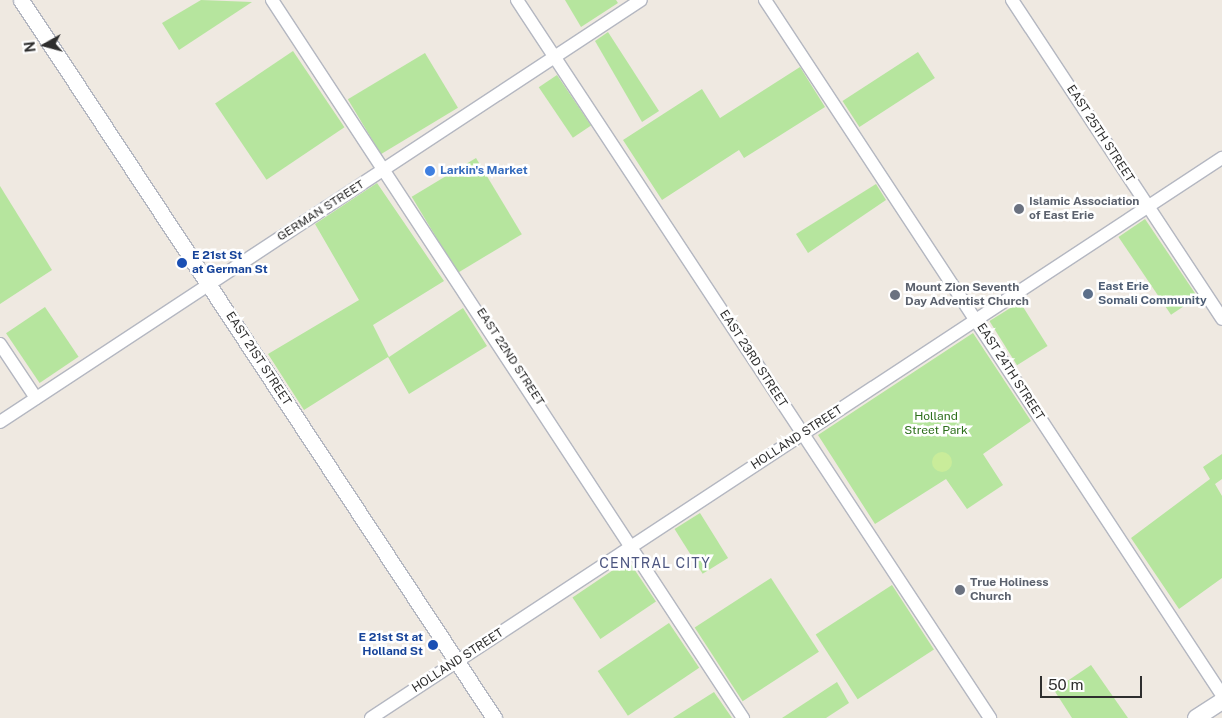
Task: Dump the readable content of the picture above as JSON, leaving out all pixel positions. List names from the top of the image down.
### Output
{
  "streets": {
    "street": [
      "EAST 25TH STREET",
      "GERMAN STREET",
      "EAST 22ND STREET",
      "EAST 21ST STREET",
      "EAST 23RD STREET",
      "EAST 24TH STREET",
      "HOLLAND STREET"
    ]
  },
  "crossings": [
    ["EAST 25TH STREET", "HOLLAND STREET"],
    ["GERMAN STREET", "EAST 22ND STREET"],
    ["GERMAN STREET", "EAST 21ST STREET"],
    ["GERMAN STREET", "EAST 23RD STREET"],
    ["EAST 22ND STREET", "HOLLAND STREET"],
    ["EAST 21ST STREET", "HOLLAND STREET"],
    ["EAST 23RD STREET", "HOLLAND STREET"],
    ["EAST 24TH STREET", "HOLLAND STREET"]
  ],
  "districts": ["CENTRAL CITY"],
  "parks": ["Holland Street Park"],
  "places": [
    "Larkin's Market",
    "Islamic Association of East Erie",
    "E 21st St at German St",
    "East Erie Somali Community",
    "Mount Zion Seventh Day Adventist Church",
    "True Holiness Church",
    "E 21st St at Holland St"
  ],
  "scale_bar": "50 m",
  "north": "left"
}
